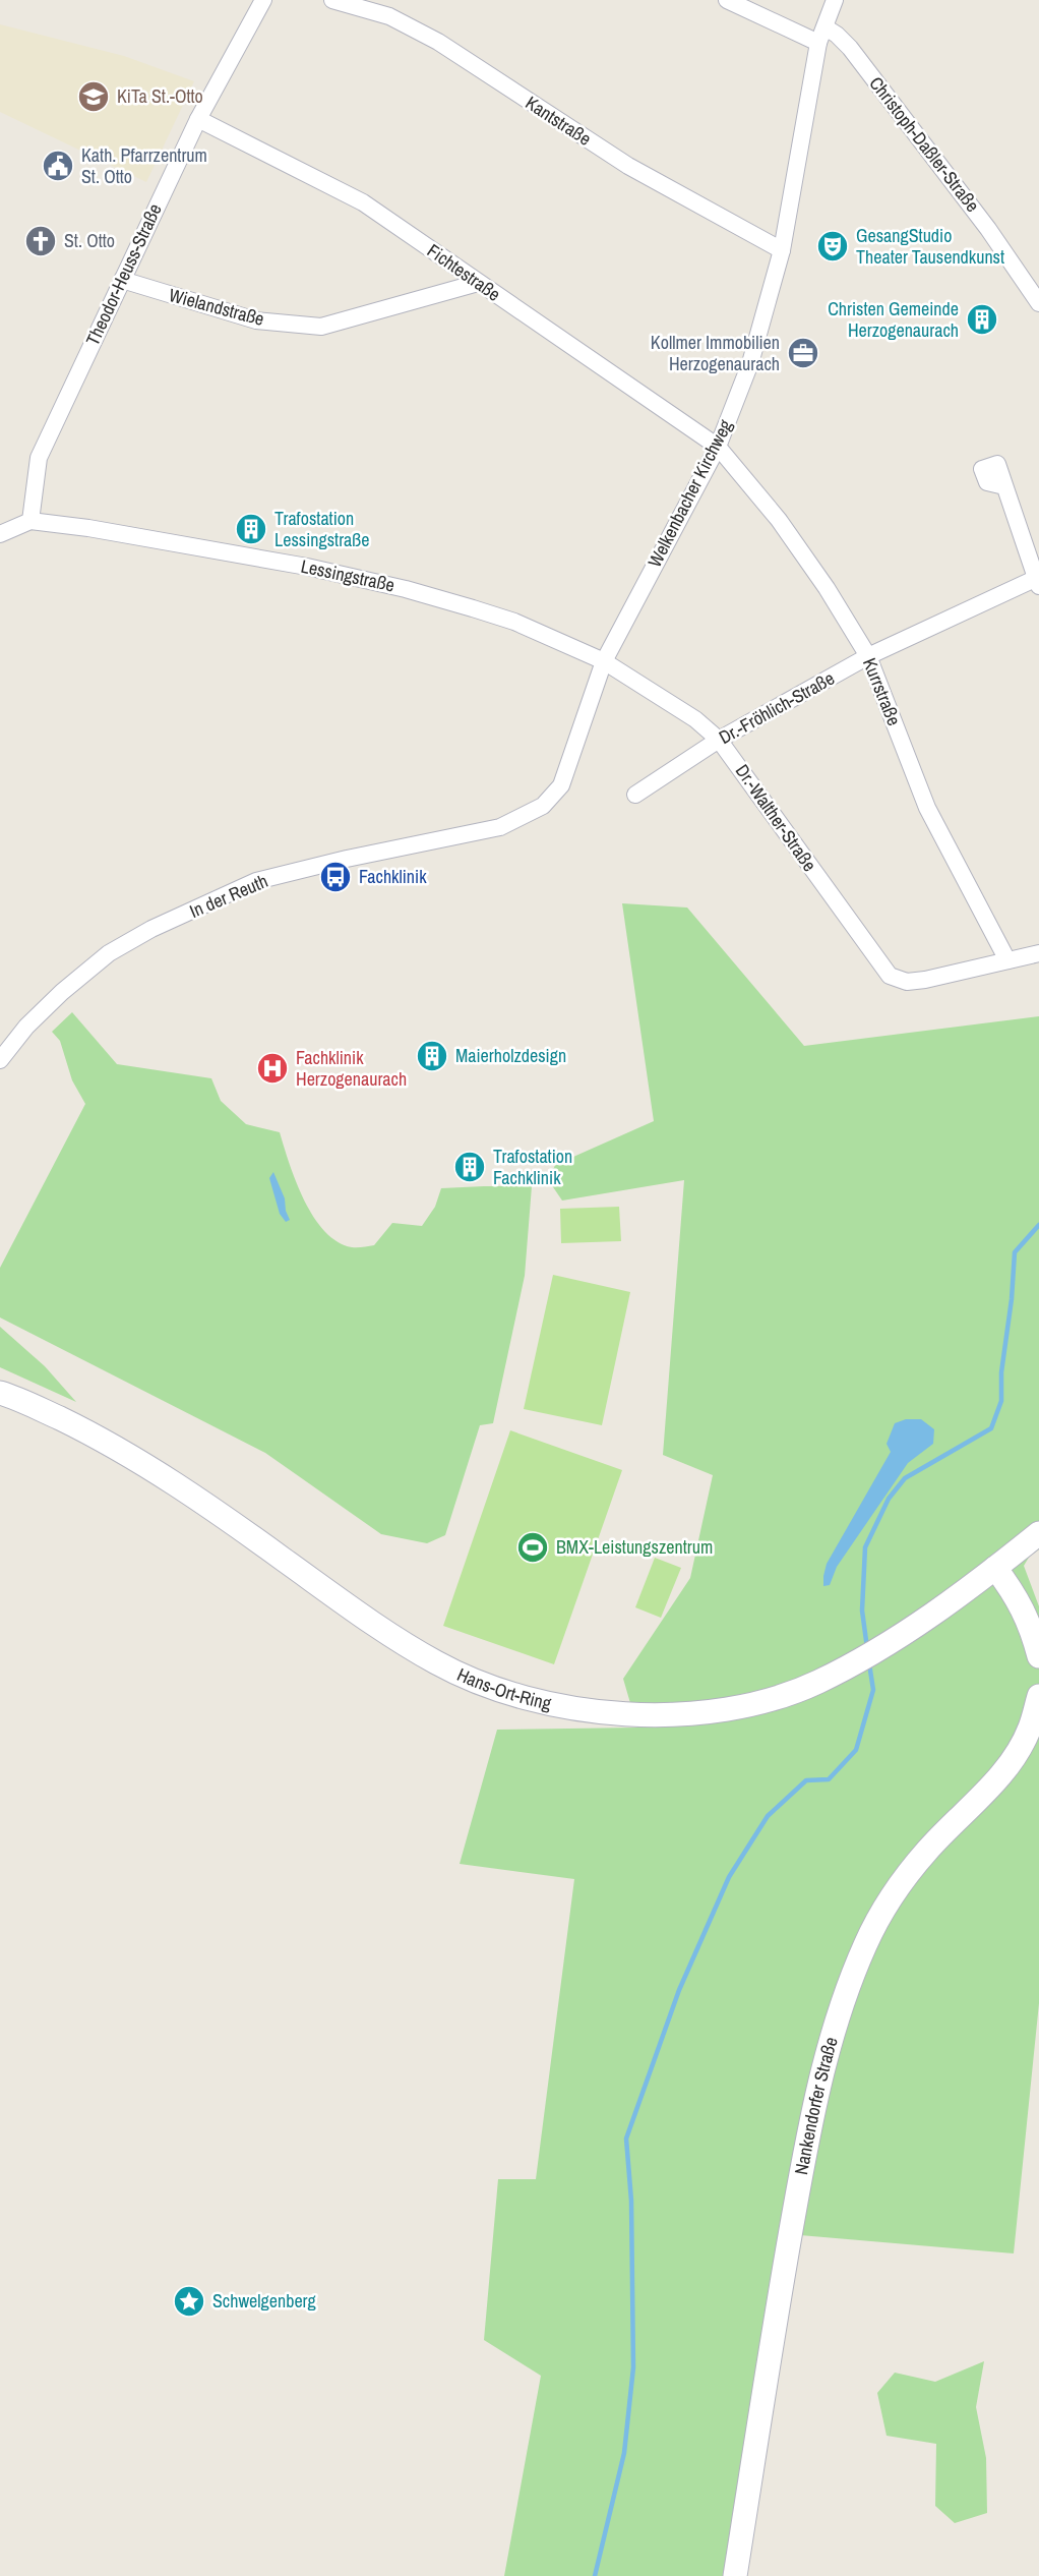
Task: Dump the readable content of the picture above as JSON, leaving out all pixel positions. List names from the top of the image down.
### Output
{
  "streets": {
    "main road": ["Hans-Ort-Ring", "Nankendorfer Straße"],
    "street": [
      "Kantstraße",
      "Christoph-Daßler-Straße",
      "Fichtestraße",
      "Theodor-Heuss-Straße",
      "Wielandstraße",
      "Welkenbacher Kirchweg",
      "Lessingstraße",
      "Kurrstraße",
      "Dr.-Fröhlich-Straße",
      "Dr.-Walther-Straße",
      "In der Reuth"
    ]
  },
  "crossings": [
    ["Kantstraße", "Welkenbacher Kirchweg"],
    ["Christoph-Daßler-Straße", "Welkenbacher Kirchweg"],
    ["Fichtestraße", "Theodor-Heuss-Straße"],
    ["Fichtestraße", "Wielandstraße"],
    ["Fichtestraße", "Welkenbacher Kirchweg"],
    ["Fichtestraße", "Kurrstraße"],
    ["Theodor-Heuss-Straße", "Wielandstraße"],
    ["Theodor-Heuss-Straße", "Lessingstraße"],
    ["Welkenbacher Kirchweg", "Lessingstraße"],
    ["Welkenbacher Kirchweg", "Kurrstraße"],
    ["Welkenbacher Kirchweg", "Dr.-Walther-Straße"],
    ["Welkenbacher Kirchweg", "In der Reuth"],
    ["Lessingstraße", "Dr.-Walther-Straße"],
    ["Kurrstraße", "Dr.-Fröhlich-Straße"],
    ["Kurrstraße", "Dr.-Walther-Straße"],
    ["Dr.-Fröhlich-Straße", "Dr.-Walther-Straße"]
  ],
  "places": {
    "school or university": ["KiTa St.-Otto"],
    "public building": ["Kath. Pfarrzentrum St. Otto"],
    "church": ["St. Otto"],
    "theatre": ["GesangStudio Theater Tausendkunst"],
    "building": [
      "Christen Gemeinde Herzogenaurach",
      "Trafostation Lessingstraße",
      "Maierholzdesign",
      "Trafostation Fachklinik"
    ],
    "office": ["Kollmer Immobilien Herzogenaurach"],
    "bus stop": ["Fachklinik"],
    "hospital": ["Fachklinik Herzogenaurach"],
    "sports": ["BMX-Leistungszentrum"],
    "place": ["Schwelgenberg"]
  }
}
